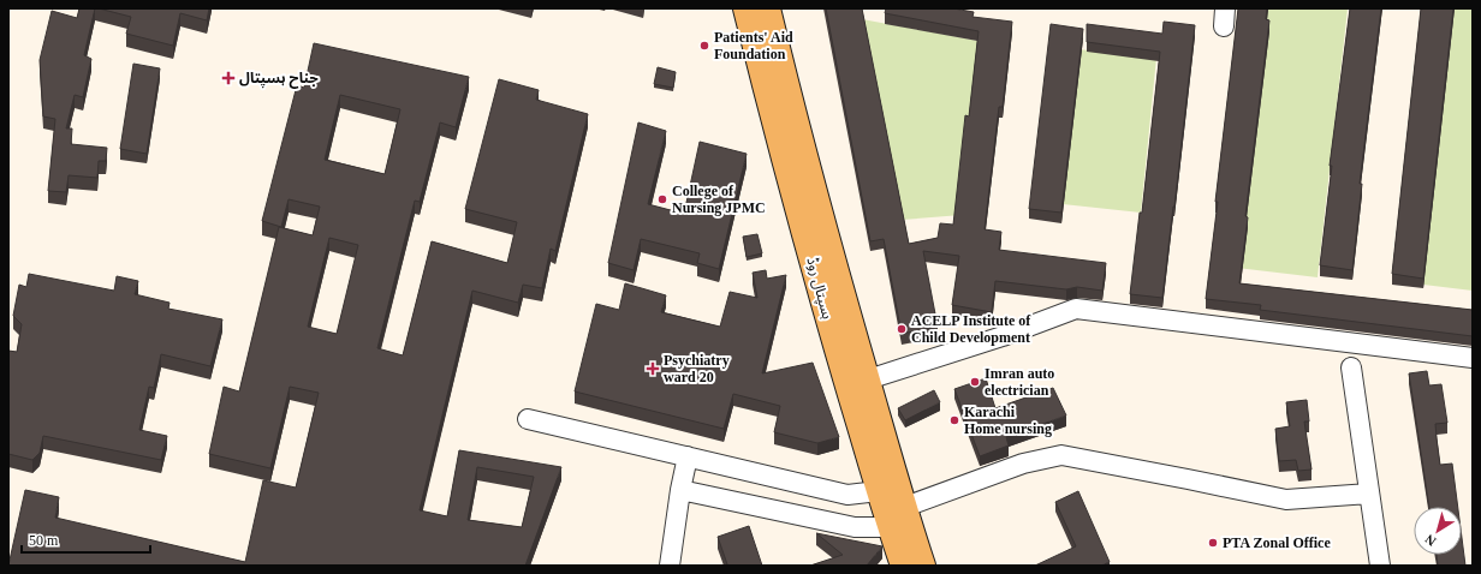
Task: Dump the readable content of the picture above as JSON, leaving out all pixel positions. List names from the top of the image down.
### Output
{
  "streets": {
    "main road": ["ہسپتال روڈ"]
  },
  "places": {
    "other": [
      "Patients' Aid Foundation",
      "College of Nursing JPMC",
      "ACELP Institute of Child Development",
      "Imran auto electrician",
      "Karachi Home nursing",
      "PTA Zonal Office"
    ],
    "health": ["جناح ہسپتال", "Psychiatry ward 20"]
  },
  "scale_bar": "50 m",
  "north": "bottom left"
}
